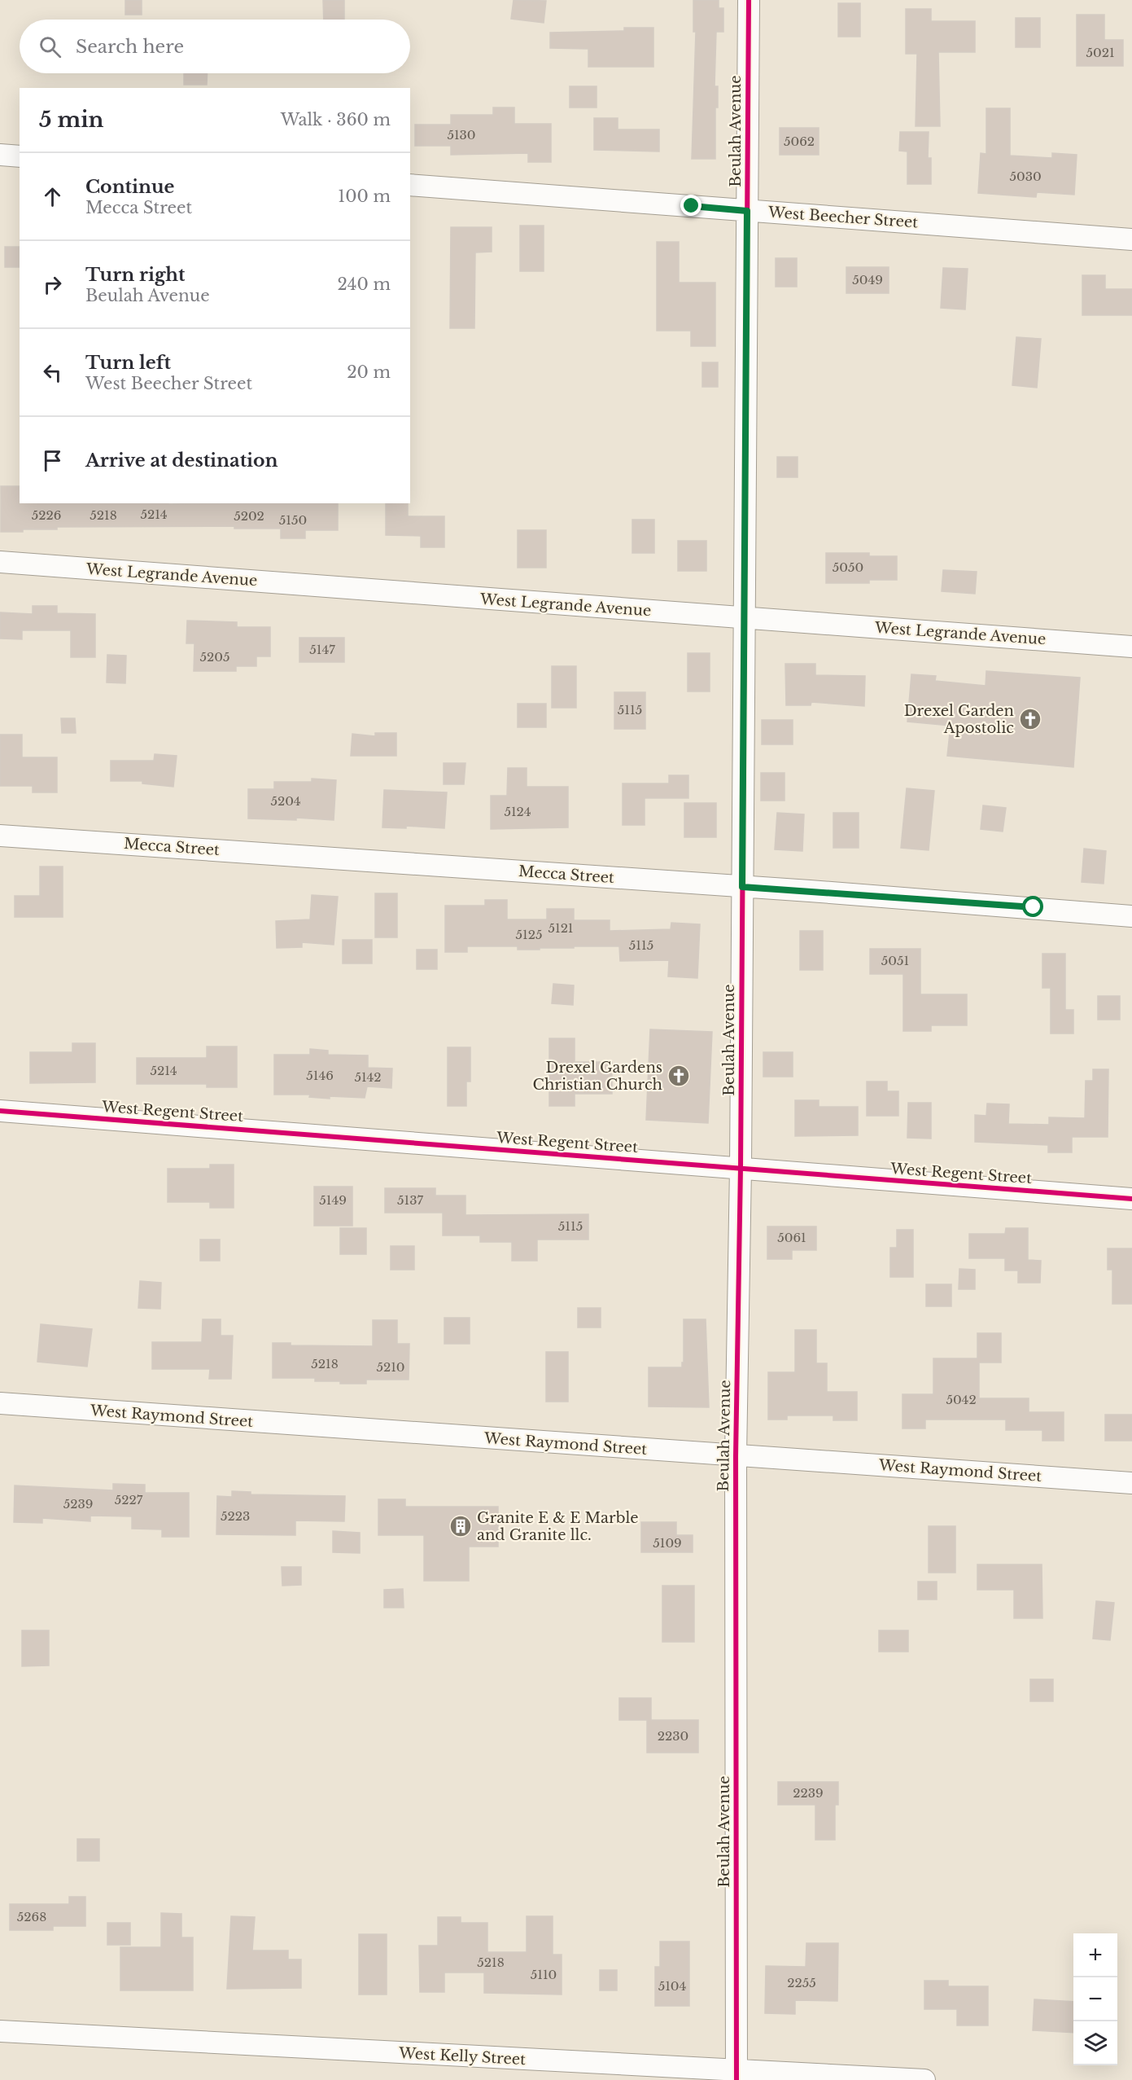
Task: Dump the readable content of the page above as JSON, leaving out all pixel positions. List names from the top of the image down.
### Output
{
  "streets": {
    "street": [
      "Beulah Avenue",
      "West Beecher Street",
      "West Legrande Avenue",
      "Mecca Street",
      "West Regent Street",
      "West Raymond Street",
      "West Kelly Street"
    ]
  },
  "crossings": [
    ["Beulah Avenue", "West Beecher Street"],
    ["Beulah Avenue", "West Legrande Avenue"],
    ["Beulah Avenue", "Mecca Street"],
    ["Beulah Avenue", "West Regent Street"],
    ["Beulah Avenue", "West Raymond Street"],
    ["Beulah Avenue", "West Kelly Street"]
  ],
  "places": {
    "church": ["Drexel Garden Apostolic", "Drexel Gardens Christian Church"],
    "building": ["Granite E & E Marble and Granite llc."]
  },
  "house_numbers": [
    "5021",
    "5130",
    "5062",
    "5030",
    "5049",
    "5214",
    "5226",
    "5218",
    "5202",
    "5150",
    "5050",
    "5147",
    "5205",
    "5115",
    "5204",
    "5124",
    "5121",
    "5125",
    "5115",
    "5051",
    "5214",
    "5146",
    "5142",
    "5149",
    "5137",
    "5115",
    "5061",
    "5218",
    "5210",
    "5042",
    "5227",
    "5239",
    "5223",
    "5109",
    "2230",
    "2239",
    "5268",
    "5218",
    "5110",
    "2255",
    "5104"
  ],
  "page": {
    "search": "Search here",
    "heading": ["5 min", "Walk · 360 m"],
    "list": [
      ["Continue", "Mecca Street", "100 m"],
      ["Turn right", "Beulah Avenue", "240 m"],
      ["Turn left", "West Beecher Street", "20 m"],
      "Arrive at destination"
    ],
    "map_buttons": ["+", "−"]
  }
}
